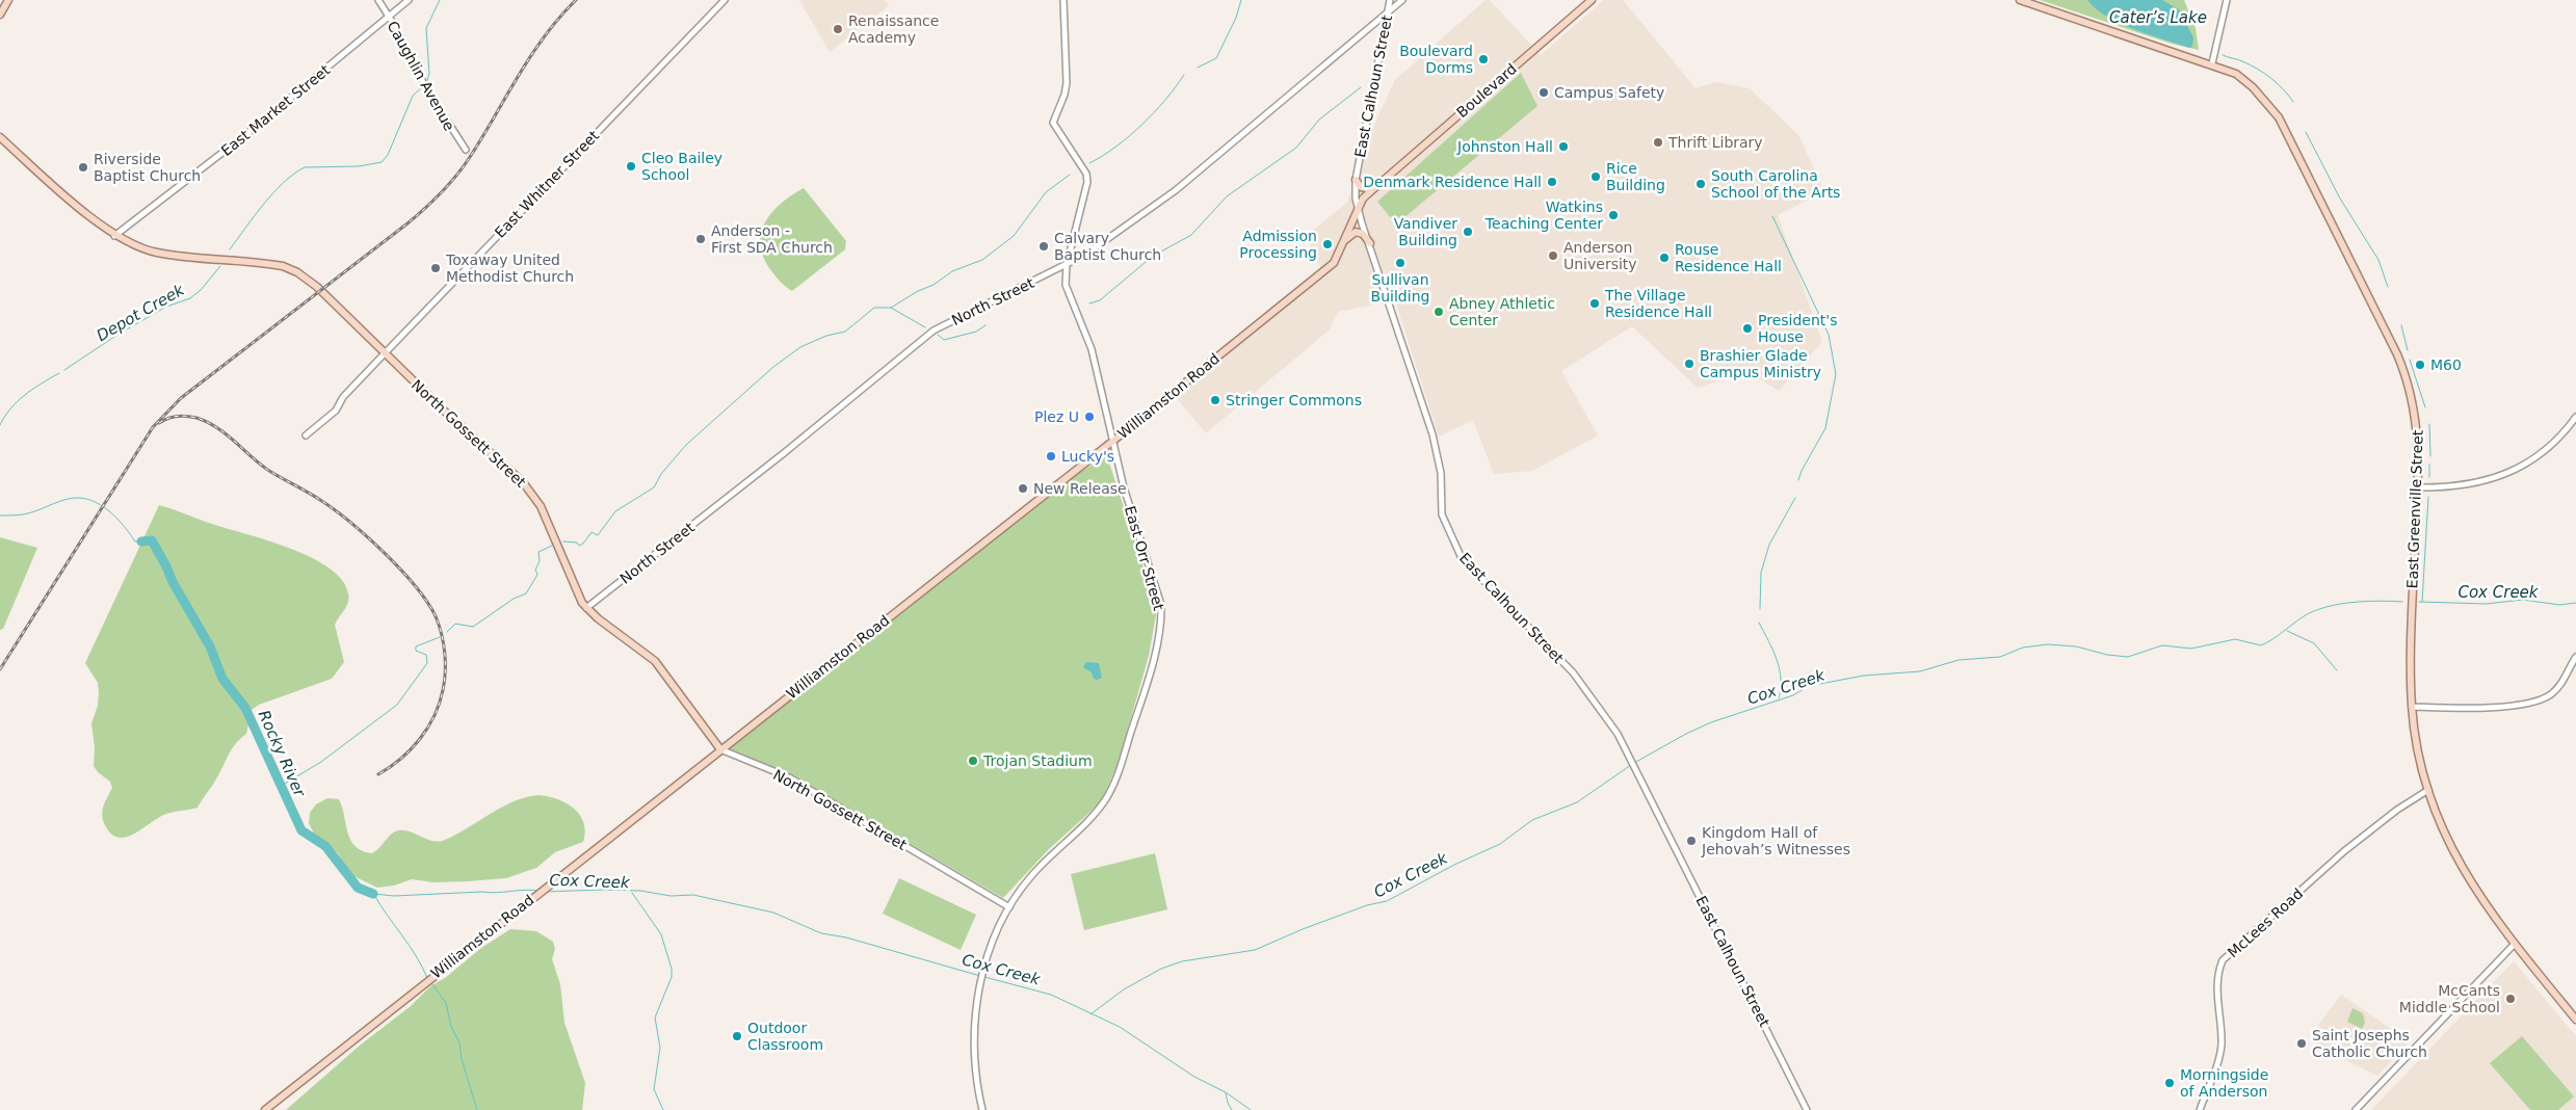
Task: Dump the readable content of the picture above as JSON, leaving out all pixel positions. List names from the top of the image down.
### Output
{
  "streets": {
    "main road": [
      "Boulevard",
      "Williamston Road",
      "North Gossett Street",
      "East Greenville Street"
    ],
    "street": [
      "Caughlin Avenue",
      "East Calhoun Street",
      "East Market Street",
      "East Whitner Street",
      "North Street",
      "East Orr Street",
      "McLees Road"
    ]
  },
  "crossings": [
    ["Caughlin Avenue", "East Market Street"],
    ["East Calhoun Street", "North Street"],
    ["East Calhoun Street", "Williamston Road"],
    ["Boulevard", "Williamston Road"],
    ["East Market Street", "North Gossett Street"],
    ["East Whitner Street", "North Gossett Street"],
    ["North Street", "North Gossett Street"],
    ["North Street", "East Orr Street"],
    ["Williamston Road", "North Gossett Street"],
    ["Williamston Road", "East Orr Street"],
    ["North Gossett Street", "East Orr Street"],
    ["East Greenville Street", "McLees Road"]
  ],
  "water": [
    "Cater’s Lake",
    "Depot Creek",
    "Cox Creek",
    "Rocky River"
  ],
  "places": [
    "Renaissance Academy",
    "Boulevard Dorms",
    "Campus Safety",
    "Thrift Library",
    "Johnston Hall",
    "Cleo Bailey School",
    "Riverside Baptist Church",
    "Rice Building",
    "Denmark Residence Hall",
    "South Carolina School of the Arts",
    "Watkins Teaching Center",
    "Vandiver Building",
    "Anderson - First SDA Church",
    "Admission Processing",
    "Calvary Baptist Church",
    "Anderson University",
    "Rouse Residence Hall",
    "Sullivan Building",
    "Toxaway United Methodist Church",
    "The Village Residence Hall",
    "Abney Athletic Center",
    "President's House",
    "Brashier Glade Campus Ministry",
    "M60",
    "Stringer Commons",
    "Plez U",
    "Lucky's",
    "New Release",
    "Trojan Stadium",
    "Kingdom Hall of Jehovah’s Witnesses",
    "McCants Middle School",
    "Outdoor Classroom",
    "Saint Josephs Catholic Church",
    "Morningside of Anderson"
  ]
}
